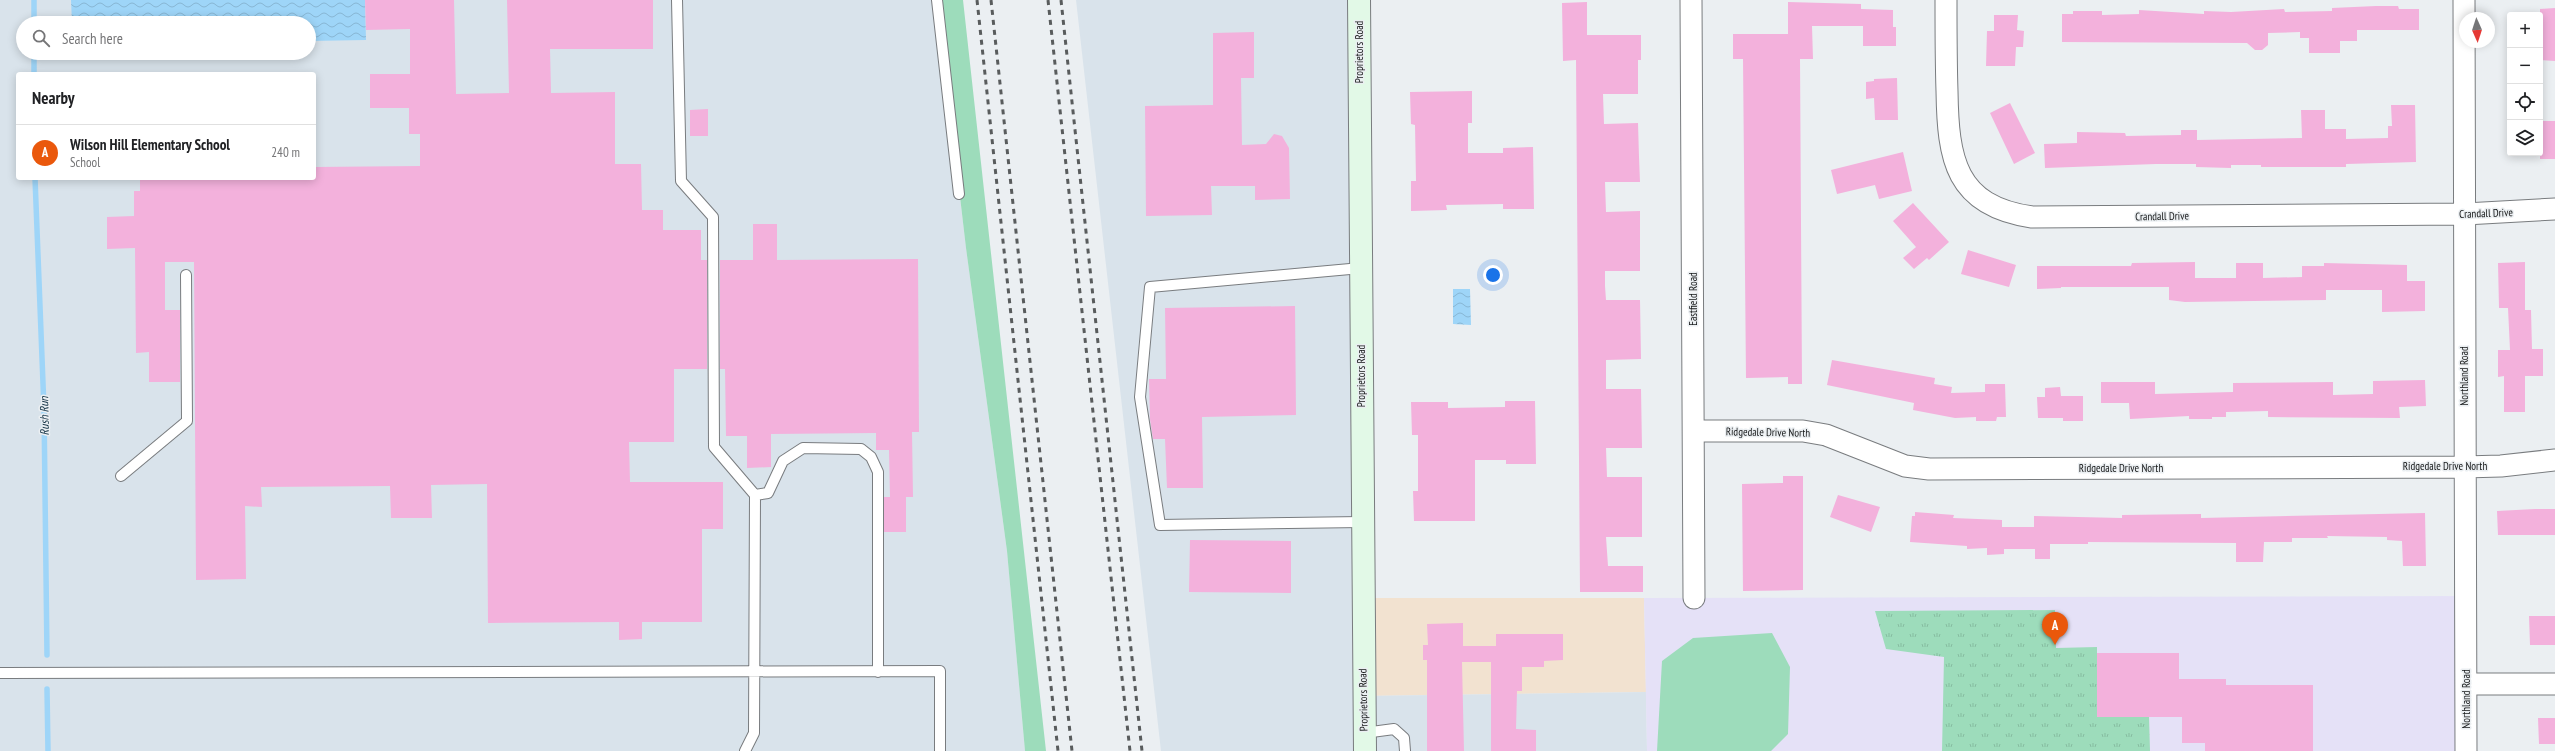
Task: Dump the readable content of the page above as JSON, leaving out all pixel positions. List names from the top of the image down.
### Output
{
  "streets": {
    "street": [
      "Proprietors Road",
      "Crandall Drive",
      "Eastfield Road",
      "Northland Road",
      "Ridgedale Drive North"
    ]
  },
  "crossings": [
    ["Crandall Drive", "Northland Road"],
    ["Eastfield Road", "Ridgedale Drive North"],
    ["Northland Road", "Ridgedale Drive North"]
  ],
  "water": ["Rush Run"],
  "north": "bottom",
  "page": {
    "map_buttons": ["+", "−"],
    "search": "Search here",
    "heading": "Nearby",
    "list": [
      {
        "mark": "A",
        "name": "Wilson Hill Elementary School",
        "note": "School",
        "value": "240 m"
      }
    ],
    "pins": "A"
  }
}
